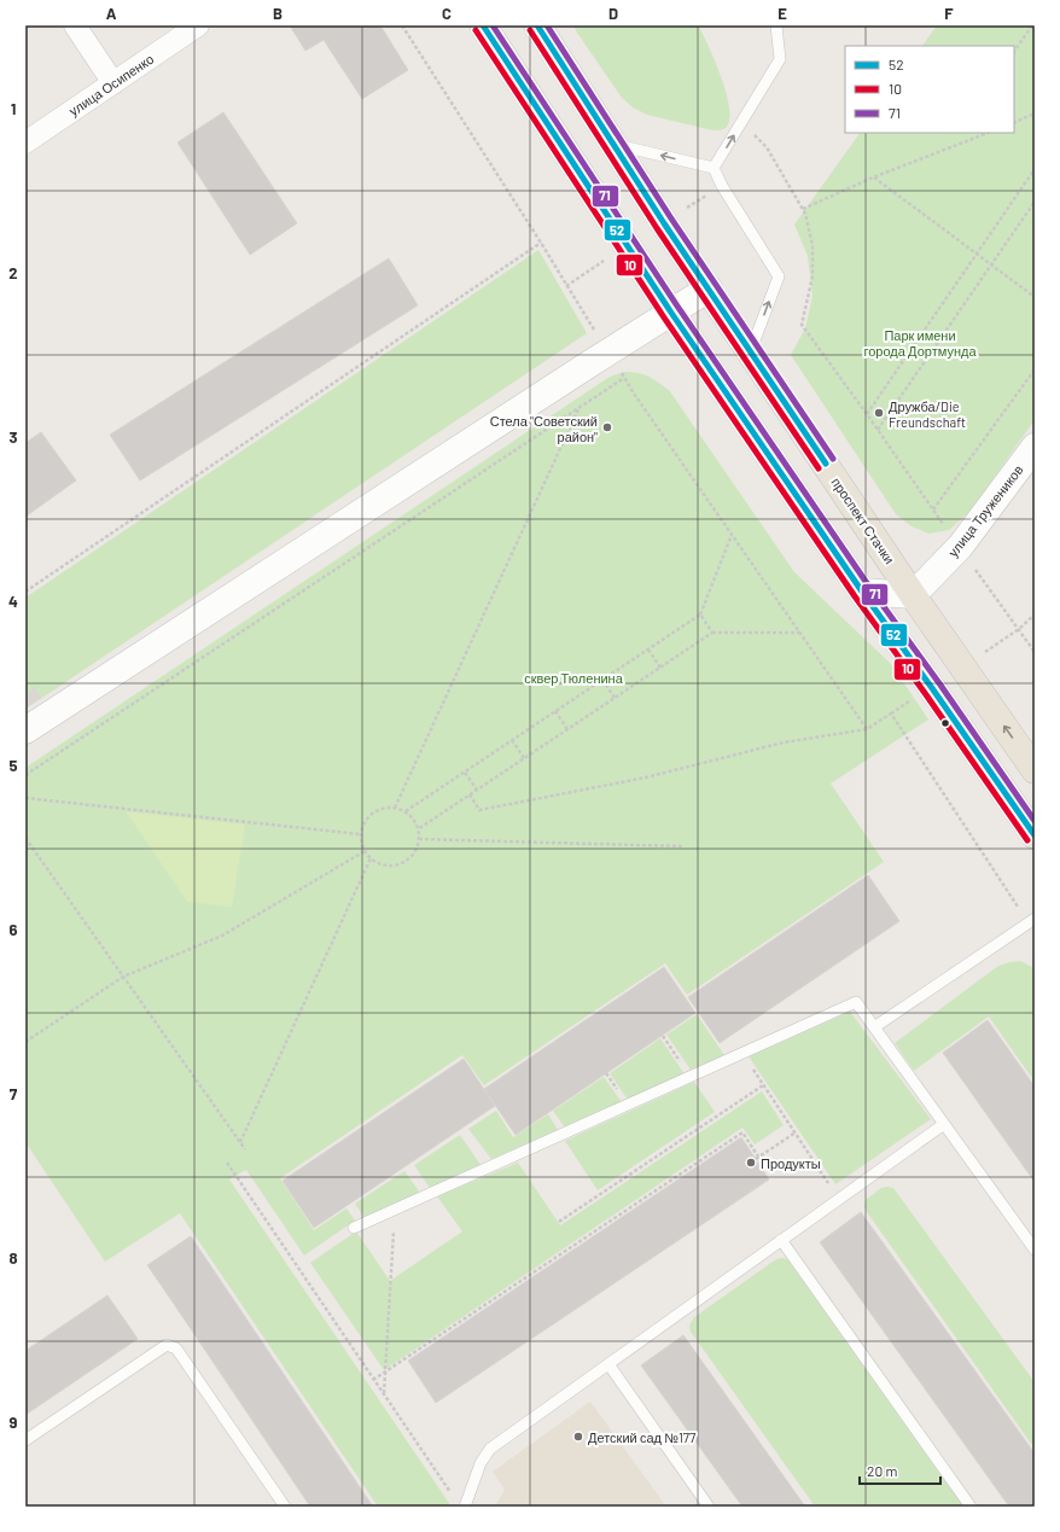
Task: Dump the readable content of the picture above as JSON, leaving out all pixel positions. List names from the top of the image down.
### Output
{
  "streets": {
    "main road": ["улица Тружеников", "проспект Стачки"],
    "street": ["улица Осипенко"]
  },
  "crossings": [
    ["улица Тружеников", "проспект Стачки"]
  ],
  "parks": ["Парк имени города Дортмунда", "сквер Тюленина"],
  "places": [
    "Дружба/Die Freundschaft",
    "Стела \"Советский район\"",
    "Продукты",
    "Детский сад №177"
  ],
  "lines": ["transit line 52", "transit line 71", "transit line 10"],
  "legend": ["52", "10", "71"],
  "scale_bar": "20 m",
  "grid": {
    "columns": [
      "A",
      "B",
      "C",
      "D",
      "E",
      "F"
    ],
    "rows": [
      "1",
      "2",
      "3",
      "4",
      "5",
      "6",
      "7",
      "8",
      "9"
    ]
  }
}
